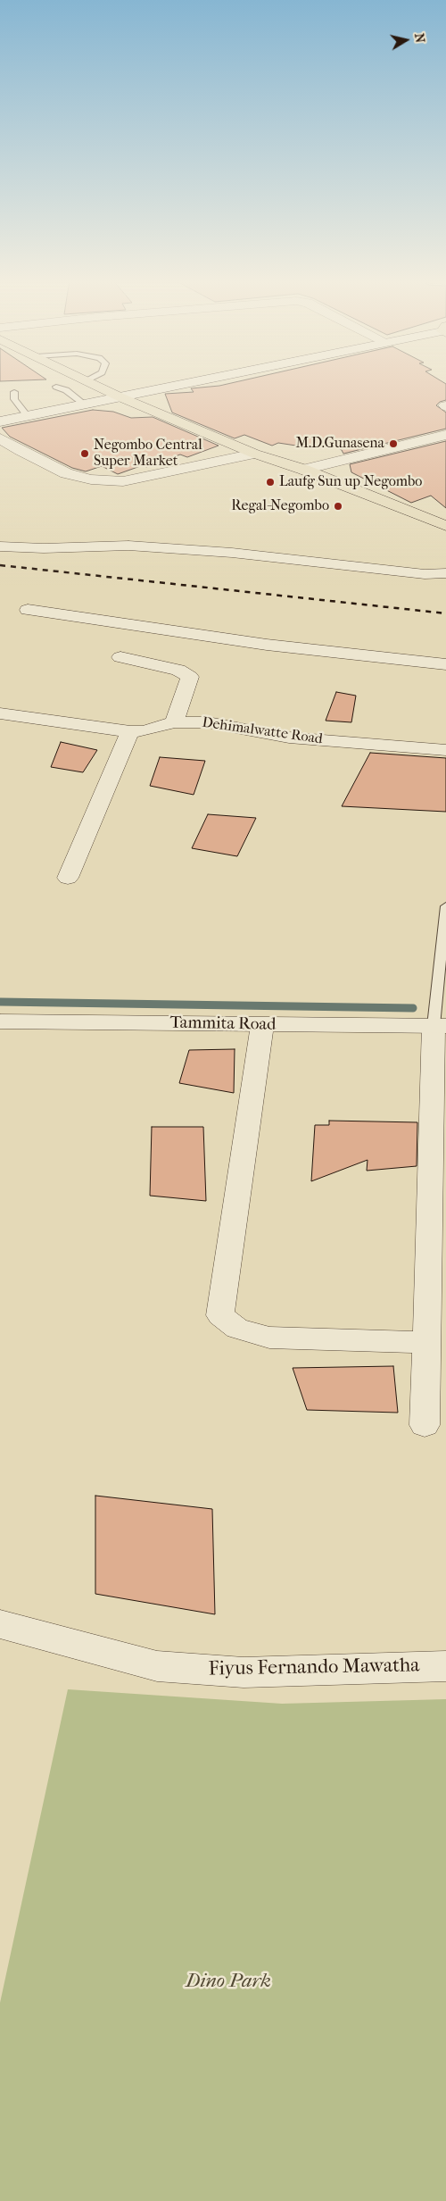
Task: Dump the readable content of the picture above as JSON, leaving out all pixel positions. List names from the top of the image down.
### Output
{
  "streets": {
    "street": ["Dehimalwatte Road", "Tammita Road", "Fiyus Fernando Mawatha"]
  },
  "parks": ["Dino Park"],
  "places": [
    "M.D.Gunasena",
    "Negombo Central Super Market",
    "Laufg Sun up Negombo",
    "Regal-Negombo"
  ],
  "north": "right"
}
